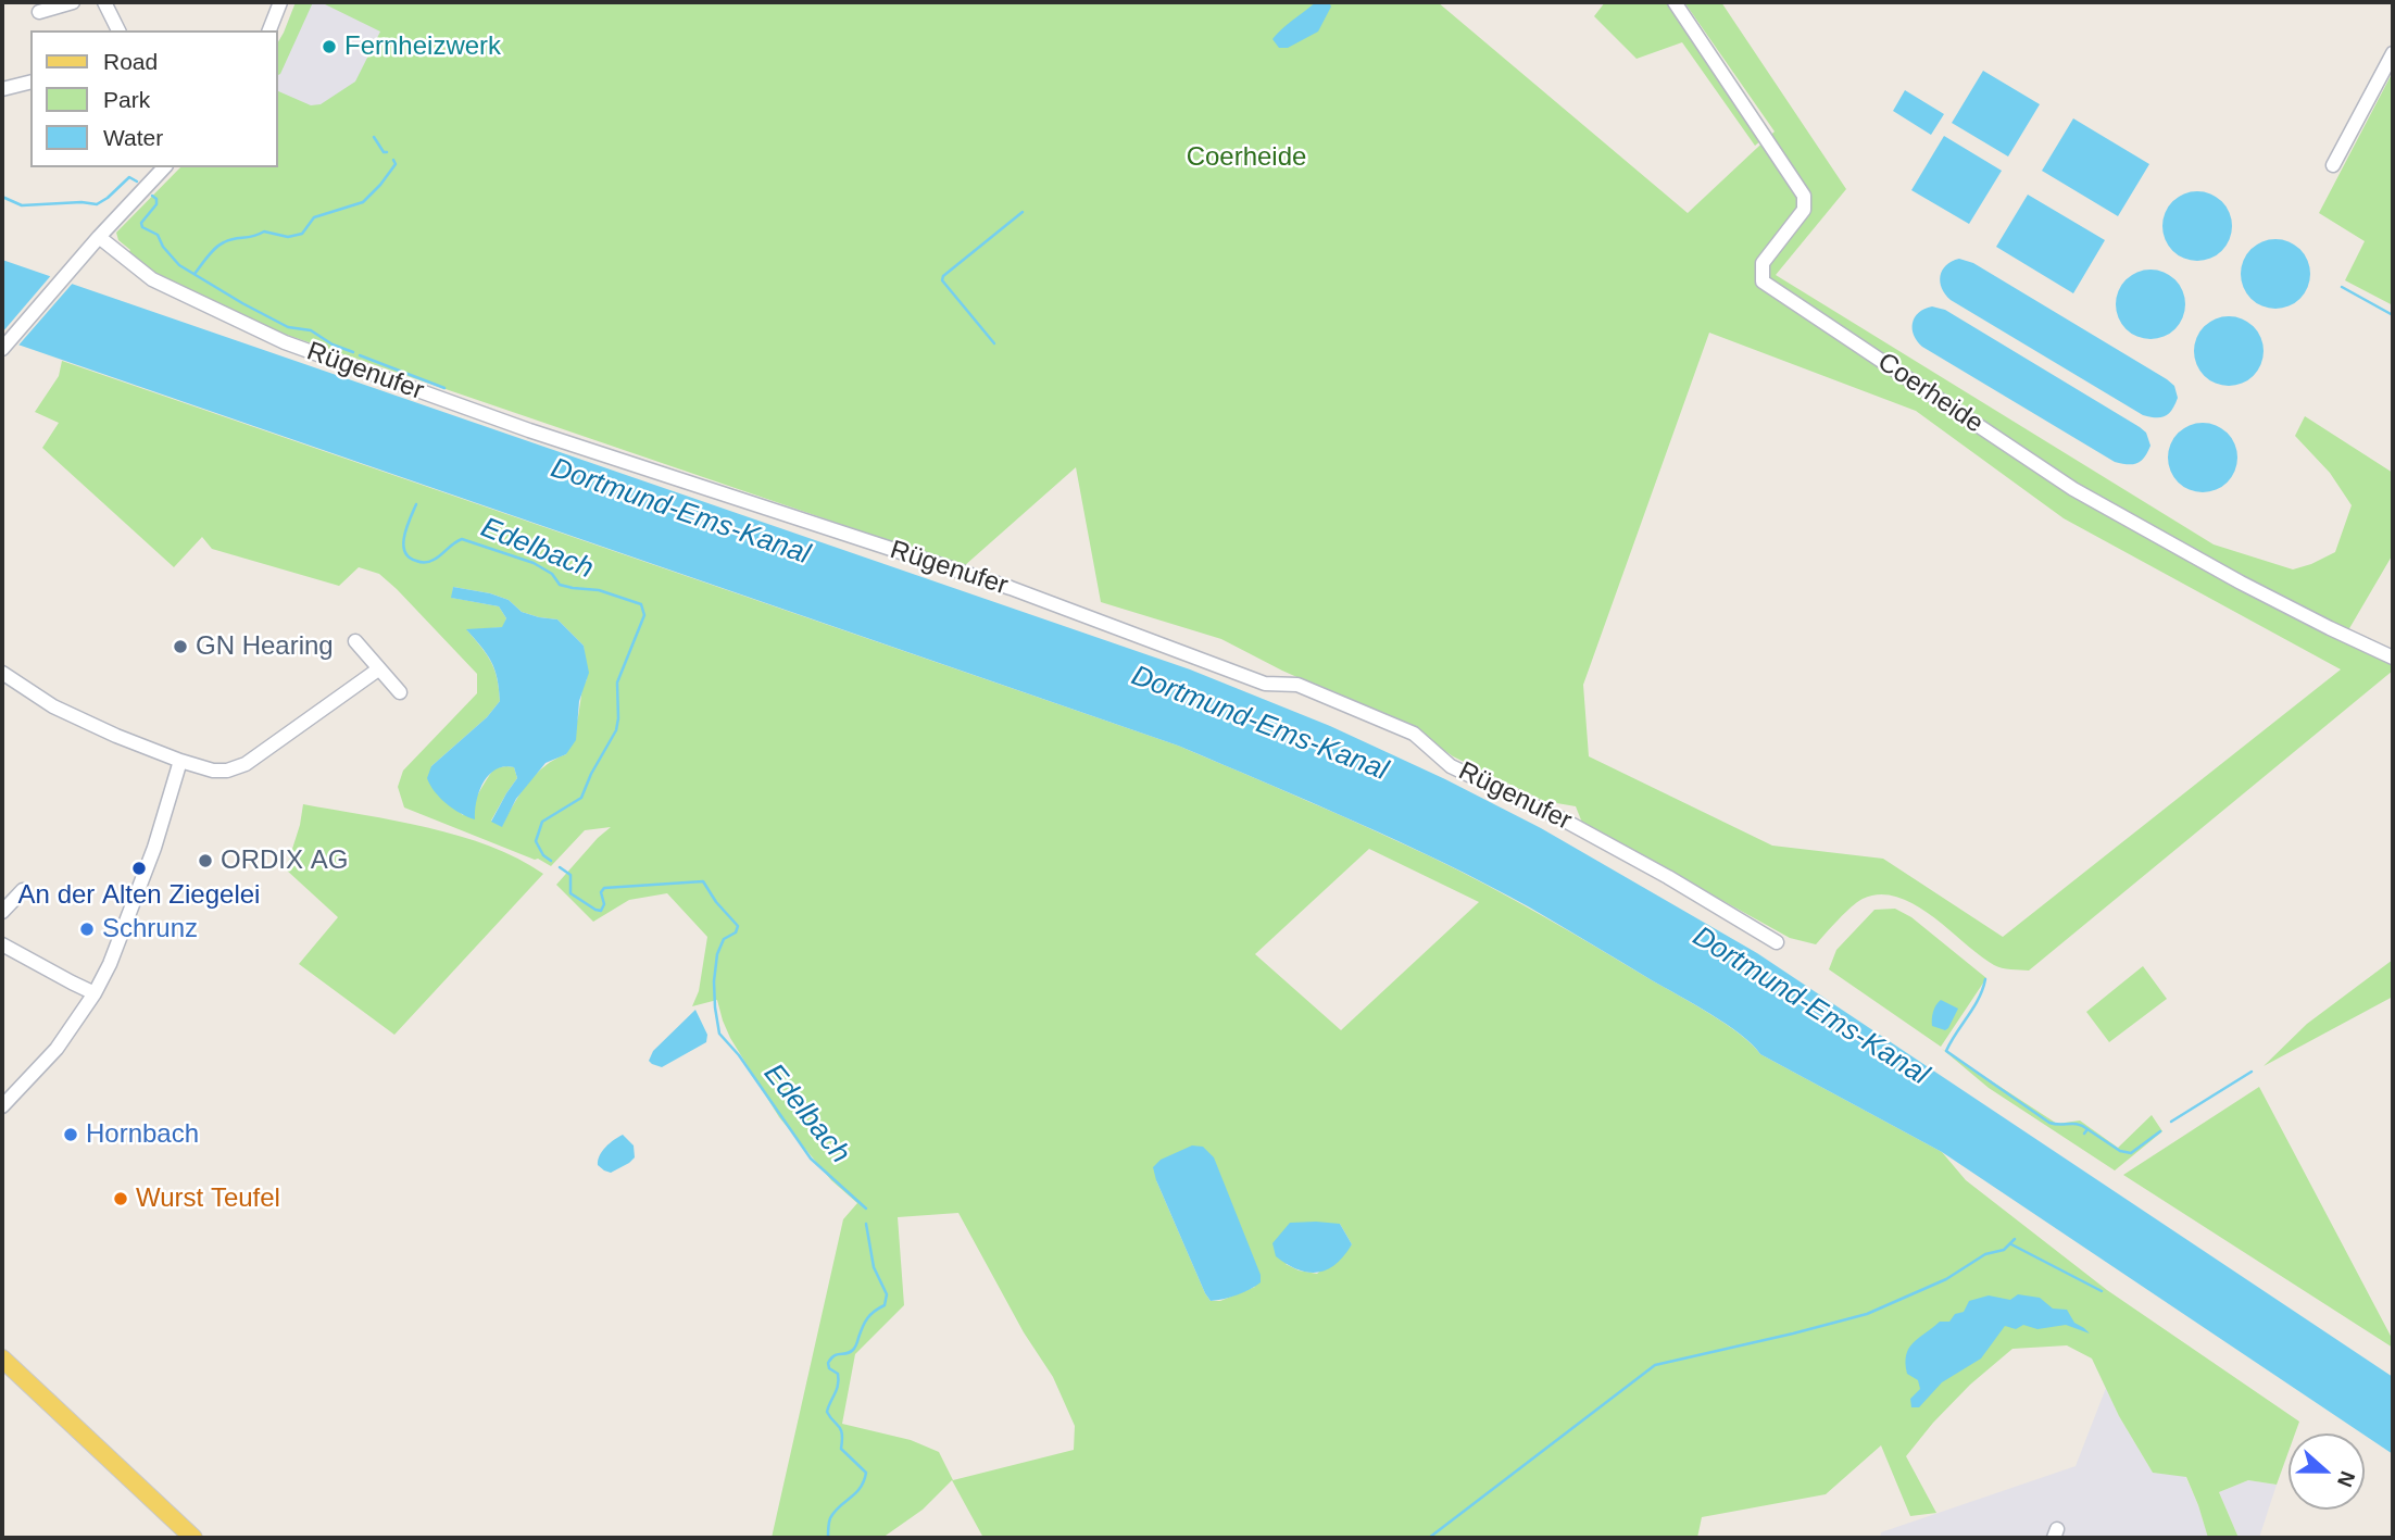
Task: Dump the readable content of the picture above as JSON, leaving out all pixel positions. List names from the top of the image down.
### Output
{
  "streets": {
    "street": ["Rügenufer", "Coerheide"]
  },
  "water": ["Dortmund-Ems-Kanal", "Edelbach"],
  "parks": ["Coerheide"],
  "places": [
    "Fernheizwerk",
    "GN Hearing",
    "ORDIX AG",
    "An der Alten Ziegelei",
    "Schrunz",
    "Hornbach",
    "Wurst Teufel"
  ],
  "legend": ["Road", "Park", "Water"],
  "north": "right"
}
